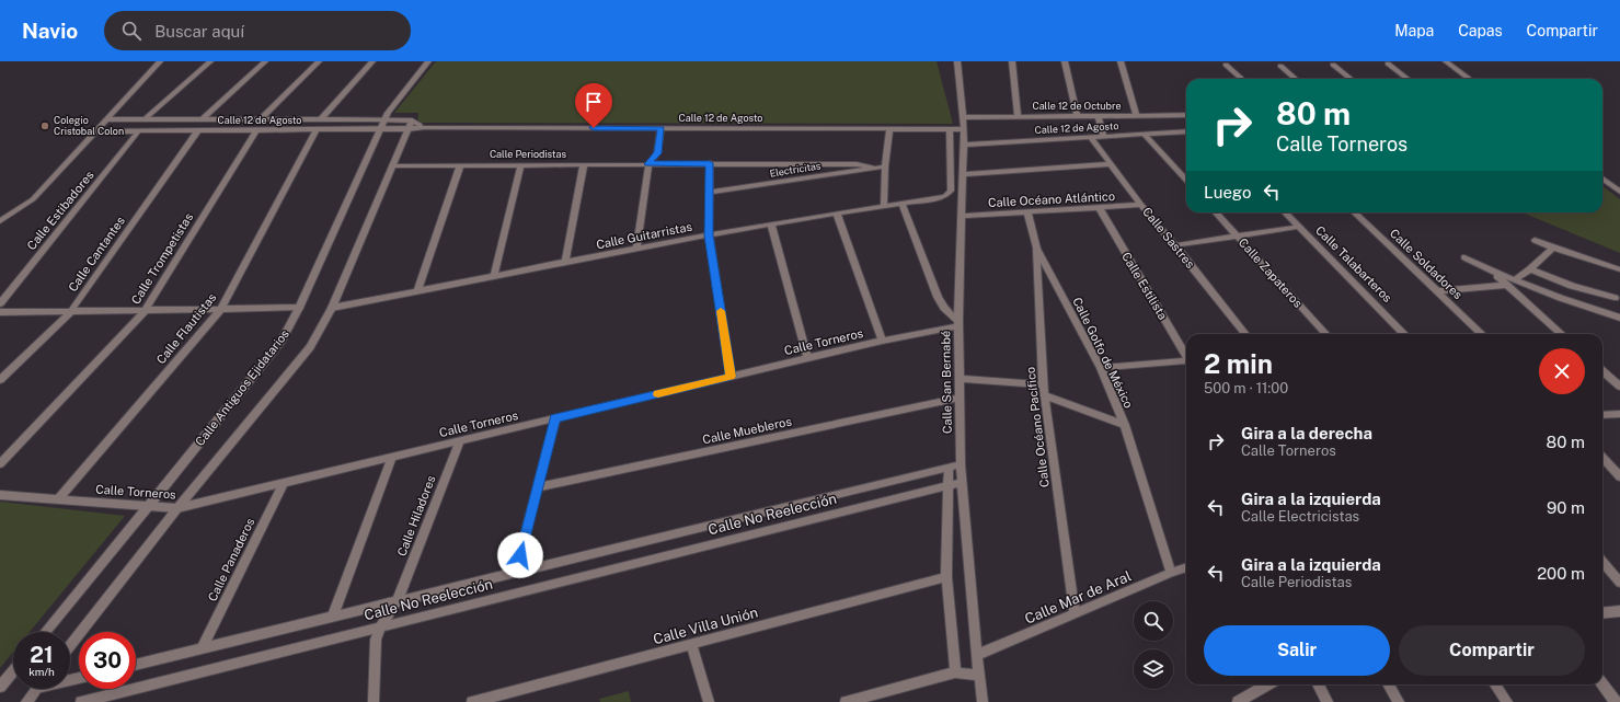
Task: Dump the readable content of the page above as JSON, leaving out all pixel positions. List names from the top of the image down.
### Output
{
  "streets": {
    "street": [
      "Calle 12 de Octubre",
      "Calle 12 de Agosto",
      "Calle Periodistas",
      "Electricitas",
      "Calle Océano Atlántico",
      "Calle Estibadores",
      "Calle Guitarristas",
      "Calle Sastres",
      "Calle Cantantes",
      "Calle Trompetistas",
      "Calle Talabarteros",
      "Calle Soldadores",
      "Calle Zapateros",
      "Calle Estilista",
      "Calle Flautistas",
      "Calle Torneros",
      "Calle Golfo de México",
      "Calle San Bernabé",
      "Calle Antiguos Ejidatarios",
      "Calle Océano Pacífico",
      "Calle Muebleros",
      "Calle No Reelección",
      "Calle Hiladores",
      "Calle Panaderos",
      "Calle Mar de Aral",
      "Calle Villa Unión"
    ]
  },
  "crossings": [
    ["Calle 12 de Octubre", "Calle San Bernabé"],
    ["Calle 12 de Agosto", "Calle Estibadores"],
    ["Calle 12 de Agosto", "Calle Guitarristas"],
    ["Calle 12 de Agosto", "Calle Sastres"],
    ["Calle 12 de Agosto", "Calle Cantantes"],
    ["Calle 12 de Agosto", "Calle Trompetistas"],
    ["Calle 12 de Agosto", "Calle Flautistas"],
    ["Calle 12 de Agosto", "Calle San Bernabé"],
    ["Calle 12 de Agosto", "Calle Antiguos Ejidatarios"],
    ["Calle Periodistas", "Electricitas"],
    ["Calle Periodistas", "Calle Antiguos Ejidatarios"],
    ["Calle Océano Atlántico", "Calle Sastres"],
    ["Calle Océano Atlántico", "Calle Estilista"],
    ["Calle Océano Atlántico", "Calle San Bernabé"],
    ["Calle Océano Atlántico", "Calle Océano Pacífico"],
    ["Calle Guitarristas", "Calle Antiguos Ejidatarios"],
    ["Calle Flautistas", "Calle Torneros"],
    ["Calle Torneros", "Calle San Bernabé"],
    ["Calle Torneros", "Calle Antiguos Ejidatarios"],
    ["Calle Torneros", "Calle Hiladores"],
    ["Calle Torneros", "Calle Panaderos"],
    ["Calle Golfo de México", "Calle Océano Pacífico"],
    ["Calle Golfo de México", "Calle Mar de Aral"],
    ["Calle San Bernabé", "Calle Muebleros"],
    ["Calle San Bernabé", "Calle No Reelección"],
    ["Calle San Bernabé", "Calle Mar de Aral"],
    ["Calle Océano Pacífico", "Calle Mar de Aral"],
    ["Calle No Reelección", "Calle Hiladores"],
    ["Calle No Reelección", "Calle Panaderos"]
  ],
  "places": ["Colegio Cristobal Colon"],
  "page": {
    "header": "Navio",
    "search": "Buscar aquí",
    "nav": ["Mapa", "Capas", "Compartir"],
    "turn": ["80 m", "Calle Torneros"],
    "then": "Luego",
    "heading": ["2 min", "500 m · 11:00"],
    "list": [
      {
        "name": "Gira a la derecha",
        "note": "Calle Torneros",
        "value": "80 m"
      },
      {
        "name": "Gira a la izquierda",
        "note": "Calle Electricistas",
        "value": "90 m"
      },
      {
        "name": "Gira a la izquierda",
        "note": "Calle Periodistas",
        "value": "200 m"
      }
    ],
    "buttons": ["Salir", "Compartir"],
    "speed": "21 km/h",
    "limit": "30"
  }
}
